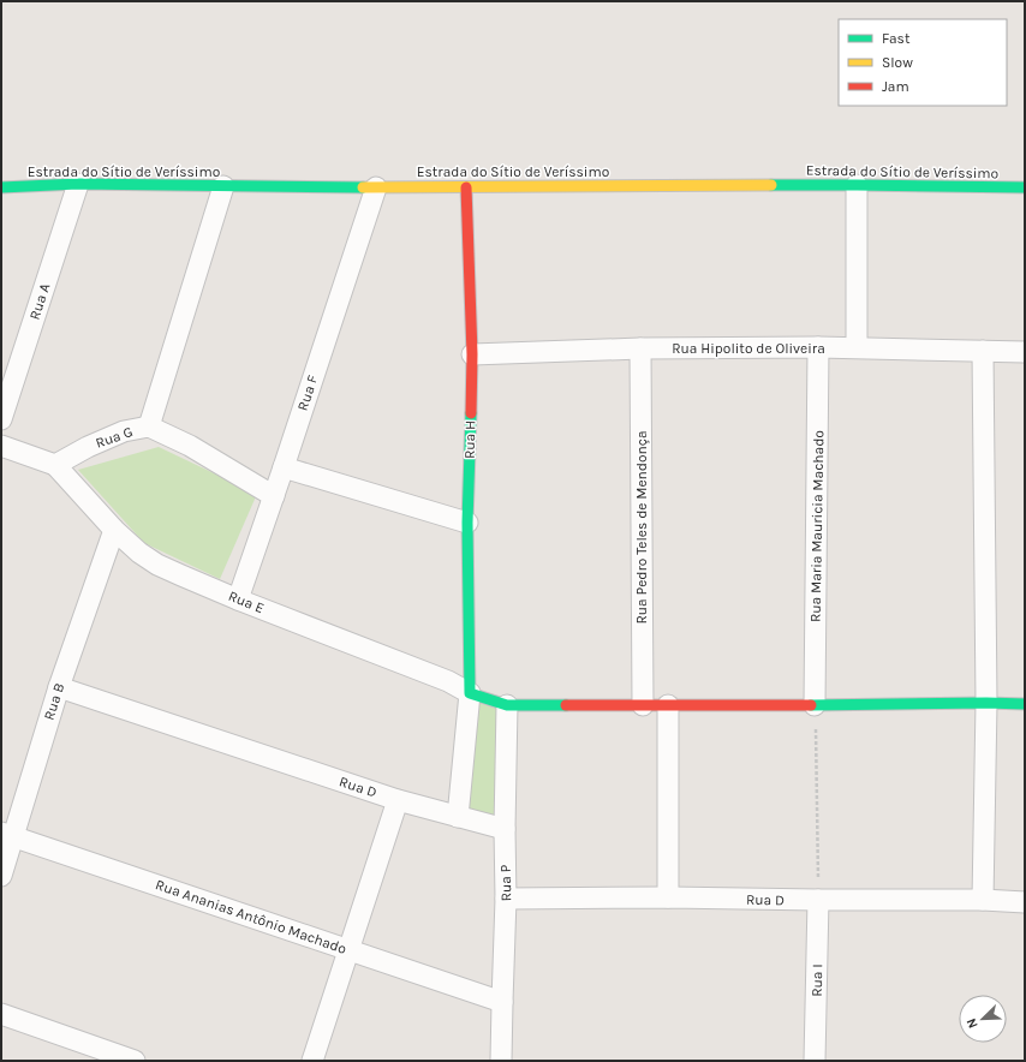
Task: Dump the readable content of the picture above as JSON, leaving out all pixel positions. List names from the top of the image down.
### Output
{
  "streets": {
    "street": [
      "Estrada do Sítio de Veríssimo",
      "Rua A",
      "Rua Hipolito de Oliveira",
      "Rua F",
      "Rua G",
      "Rua H",
      "Rua Maria Mauricia Machado",
      "Rua Pedro Teles de Mendonça",
      "Rua E",
      "Rua B",
      "Rua D",
      "Rua P",
      "Rua Ananias Antônio Machado",
      "Rua I"
    ]
  },
  "crossings": [
    ["Estrada do Sítio de Veríssimo", "Rua A"],
    ["Estrada do Sítio de Veríssimo", "Rua F"],
    ["Estrada do Sítio de Veríssimo", "Rua H"],
    ["Rua Hipolito de Oliveira", "Rua H"],
    ["Rua Hipolito de Oliveira", "Rua Maria Mauricia Machado"],
    ["Rua Hipolito de Oliveira", "Rua Pedro Teles de Mendonça"],
    ["Rua F", "Rua G"],
    ["Rua F", "Rua E"],
    ["Rua G", "Rua E"],
    ["Rua H", "Rua E"],
    ["Rua H", "Rua D"],
    ["Rua E", "Rua B"],
    ["Rua B", "Rua D"],
    ["Rua B", "Rua Ananias Antônio Machado"],
    ["Rua D", "Rua P"],
    ["Rua D", "Rua I"],
    ["Rua P", "Rua Ananias Antônio Machado"]
  ],
  "legend": ["Fast", "Slow", "Jam"],
  "north": "bottom left"
}
